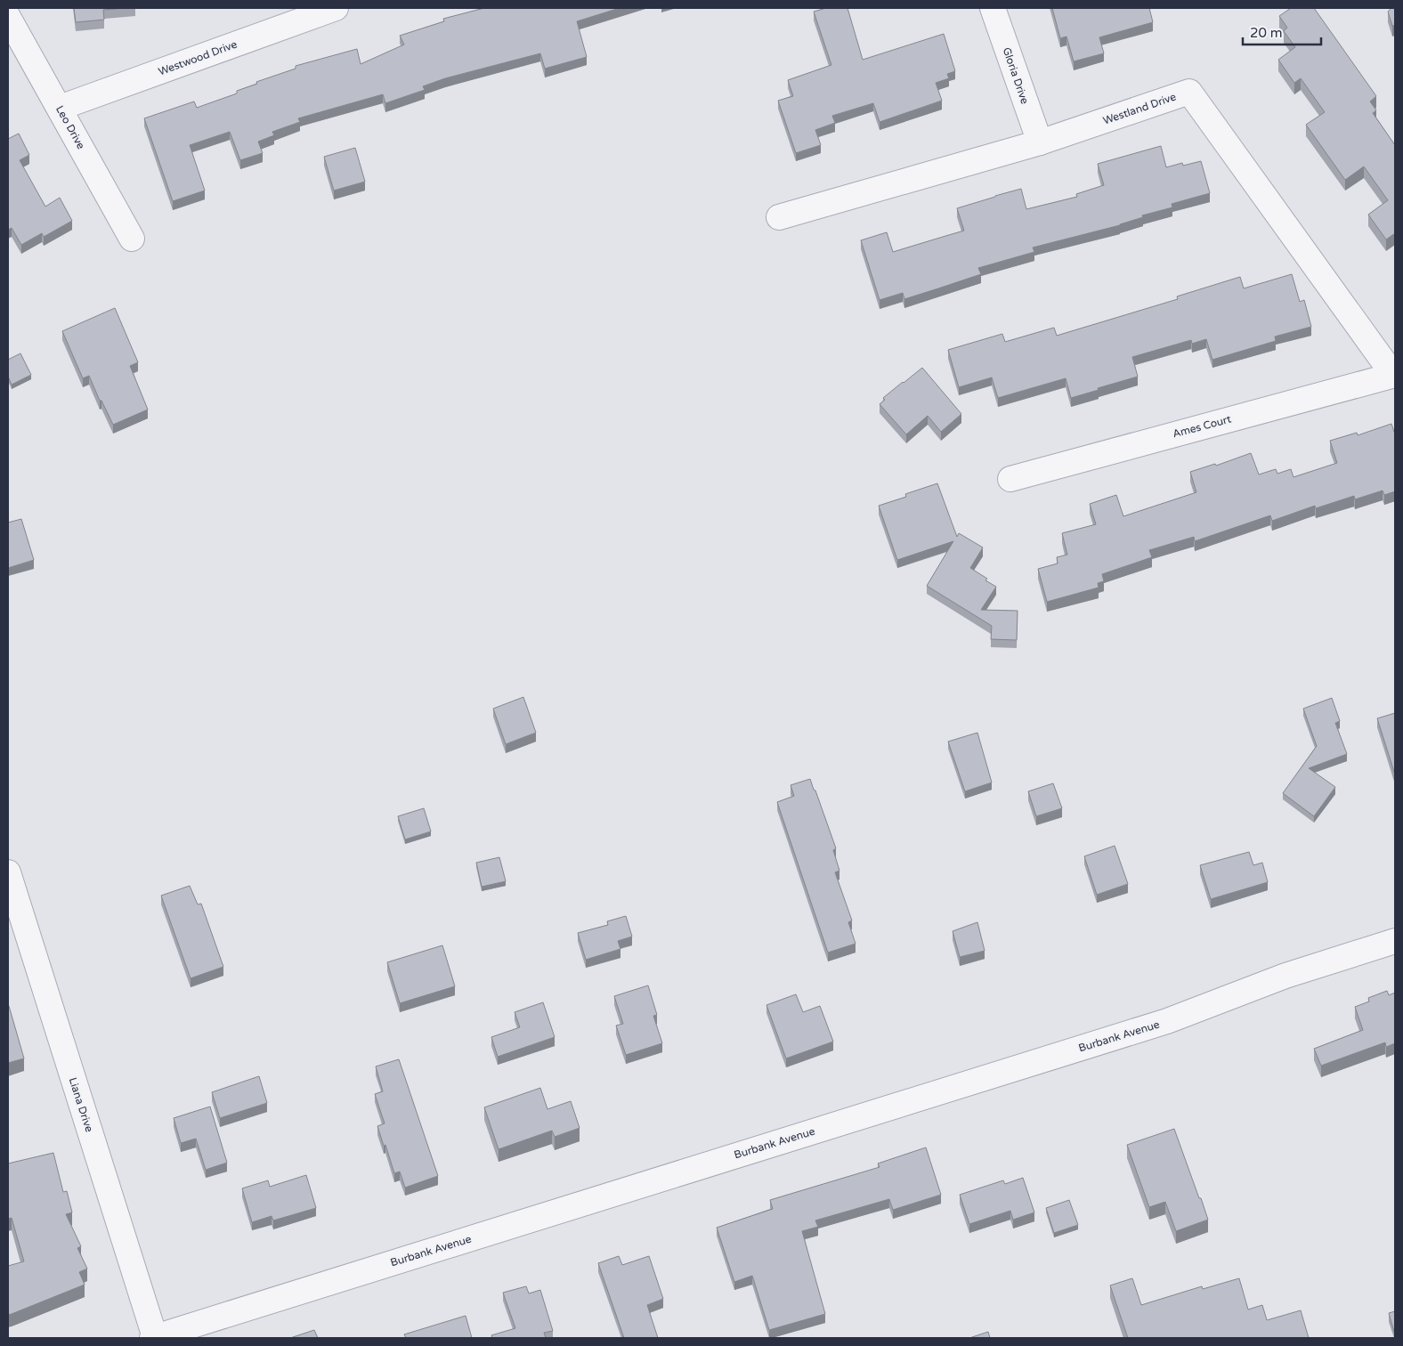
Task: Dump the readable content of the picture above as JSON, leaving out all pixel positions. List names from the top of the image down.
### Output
{
  "streets": {
    "street": [
      "Westwood Drive",
      "Gloria Drive",
      "Westland Drive",
      "Leo Drive",
      "Ames Court",
      "Burbank Avenue",
      "Liana Drive"
    ]
  },
  "crossings": [
    ["Westwood Drive", "Leo Drive"],
    ["Gloria Drive", "Westland Drive"],
    ["Westland Drive", "Ames Court"],
    ["Burbank Avenue", "Liana Drive"]
  ],
  "scale_bar": "20 m"
}
